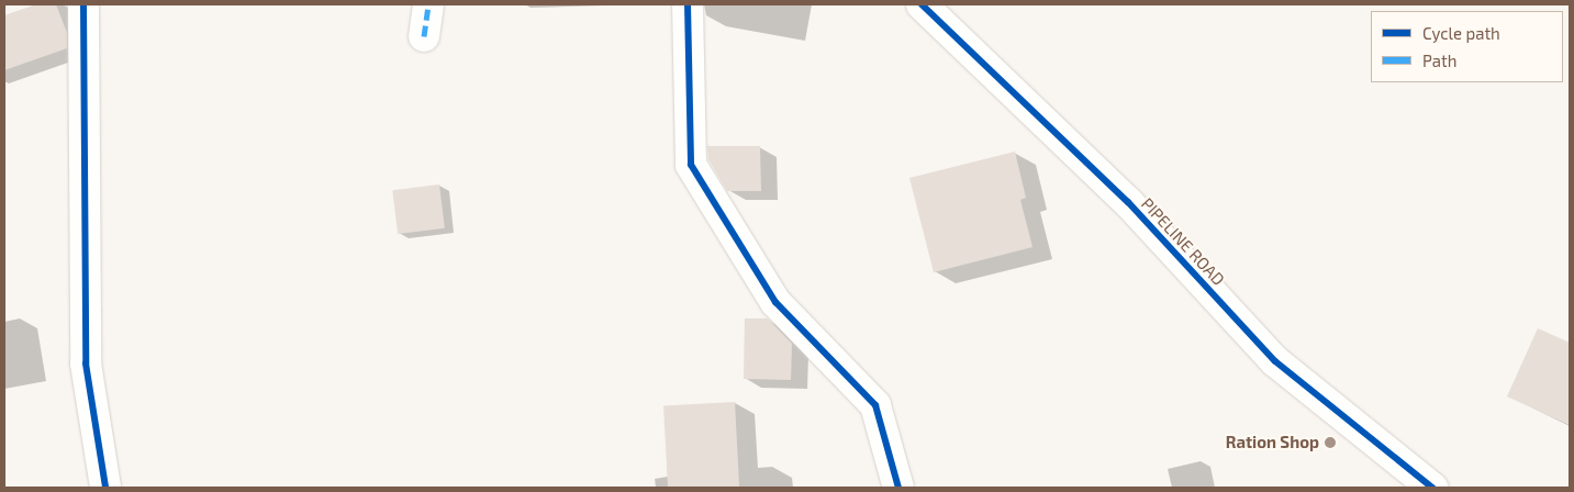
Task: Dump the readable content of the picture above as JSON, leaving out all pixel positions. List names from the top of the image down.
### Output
{
  "streets": {
    "street": ["PIPELINE ROAD"]
  },
  "places": ["Ration Shop"],
  "legend": ["Cycle path", "Path"]
}
